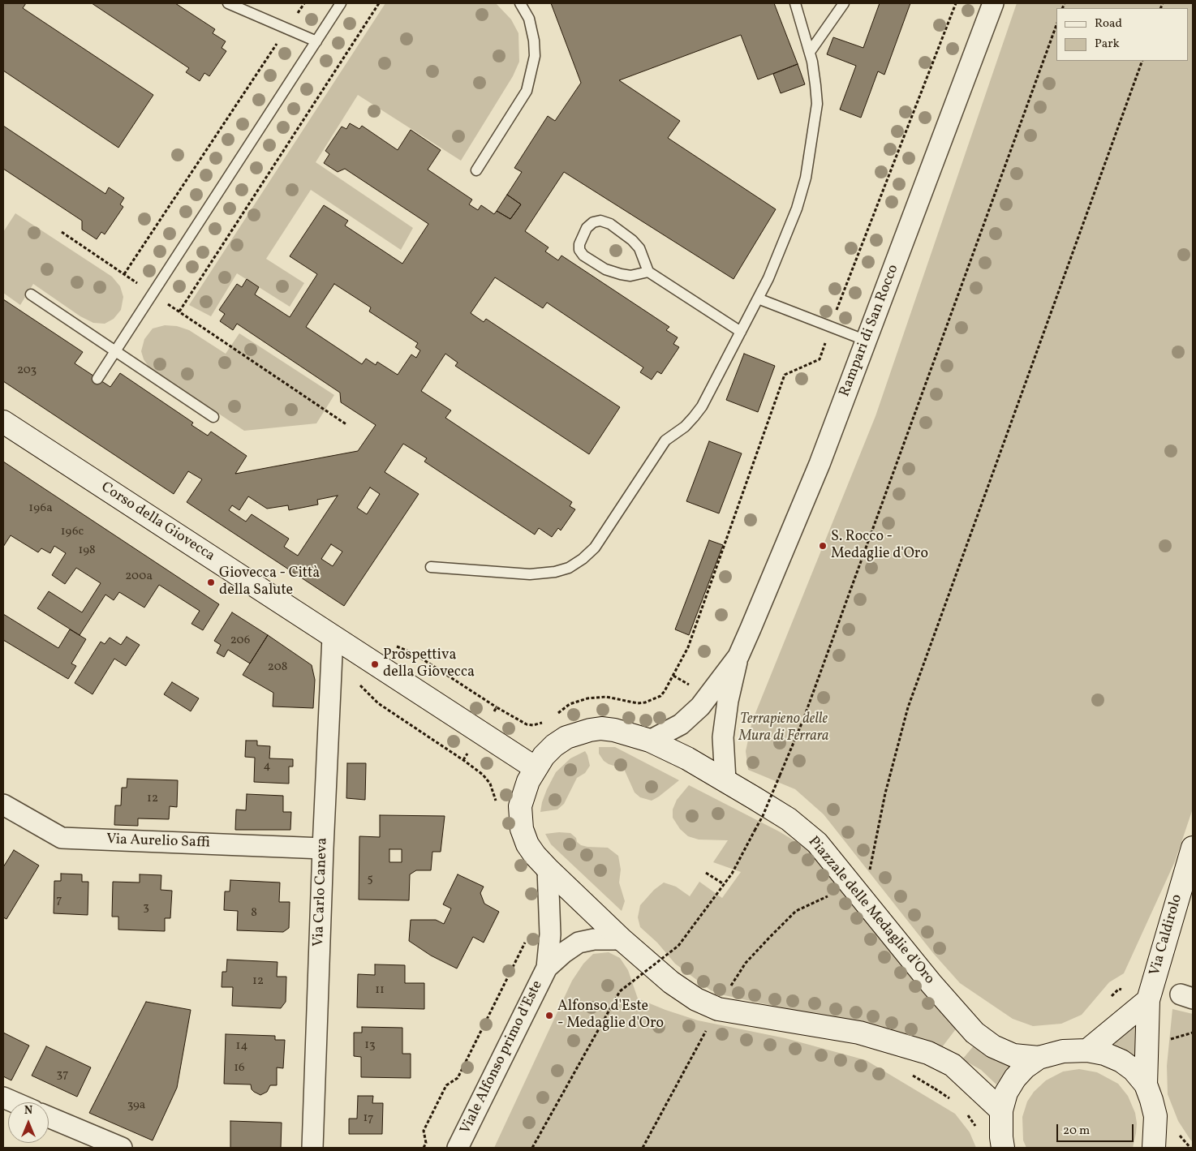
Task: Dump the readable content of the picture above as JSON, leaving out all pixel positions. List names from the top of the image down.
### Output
{
  "streets": {
    "street": [
      "Rampari di San Rocco",
      "Corso della Giovecca",
      "Via Aurelio Saffi",
      "Via Carlo Caneva",
      "Piazzale delle Medaglie d'Oro",
      "Via Caldirolo",
      "Viale Alfonso primo d'Este"
    ]
  },
  "crossings": [
    ["Rampari di San Rocco", "Piazzale delle Medaglie d'Oro"],
    ["Corso della Giovecca", "Via Carlo Caneva"],
    ["Corso della Giovecca", "Piazzale delle Medaglie d'Oro"],
    ["Via Aurelio Saffi", "Via Carlo Caneva"],
    ["Piazzale delle Medaglie d'Oro", "Via Caldirolo"]
  ],
  "parks": ["Terrapieno delle Mura di Ferrara"],
  "places": [
    "S. Rocco - Medaglie d'Oro",
    "Giovecca - Città della Salute",
    "Prospettiva della Giovecca",
    "Alfonso d'Este - Medaglie d'Oro"
  ],
  "house_numbers": [
    "203",
    "196a",
    "196c",
    "198",
    "200a",
    "206",
    "208",
    "4",
    "12",
    "5",
    "7",
    "3",
    "8",
    "12",
    "11",
    "13",
    "14",
    "16",
    "37",
    "39a",
    "17"
  ],
  "legend": ["Road", "Park"],
  "scale_bar": "20 m",
  "north": "top"
}
